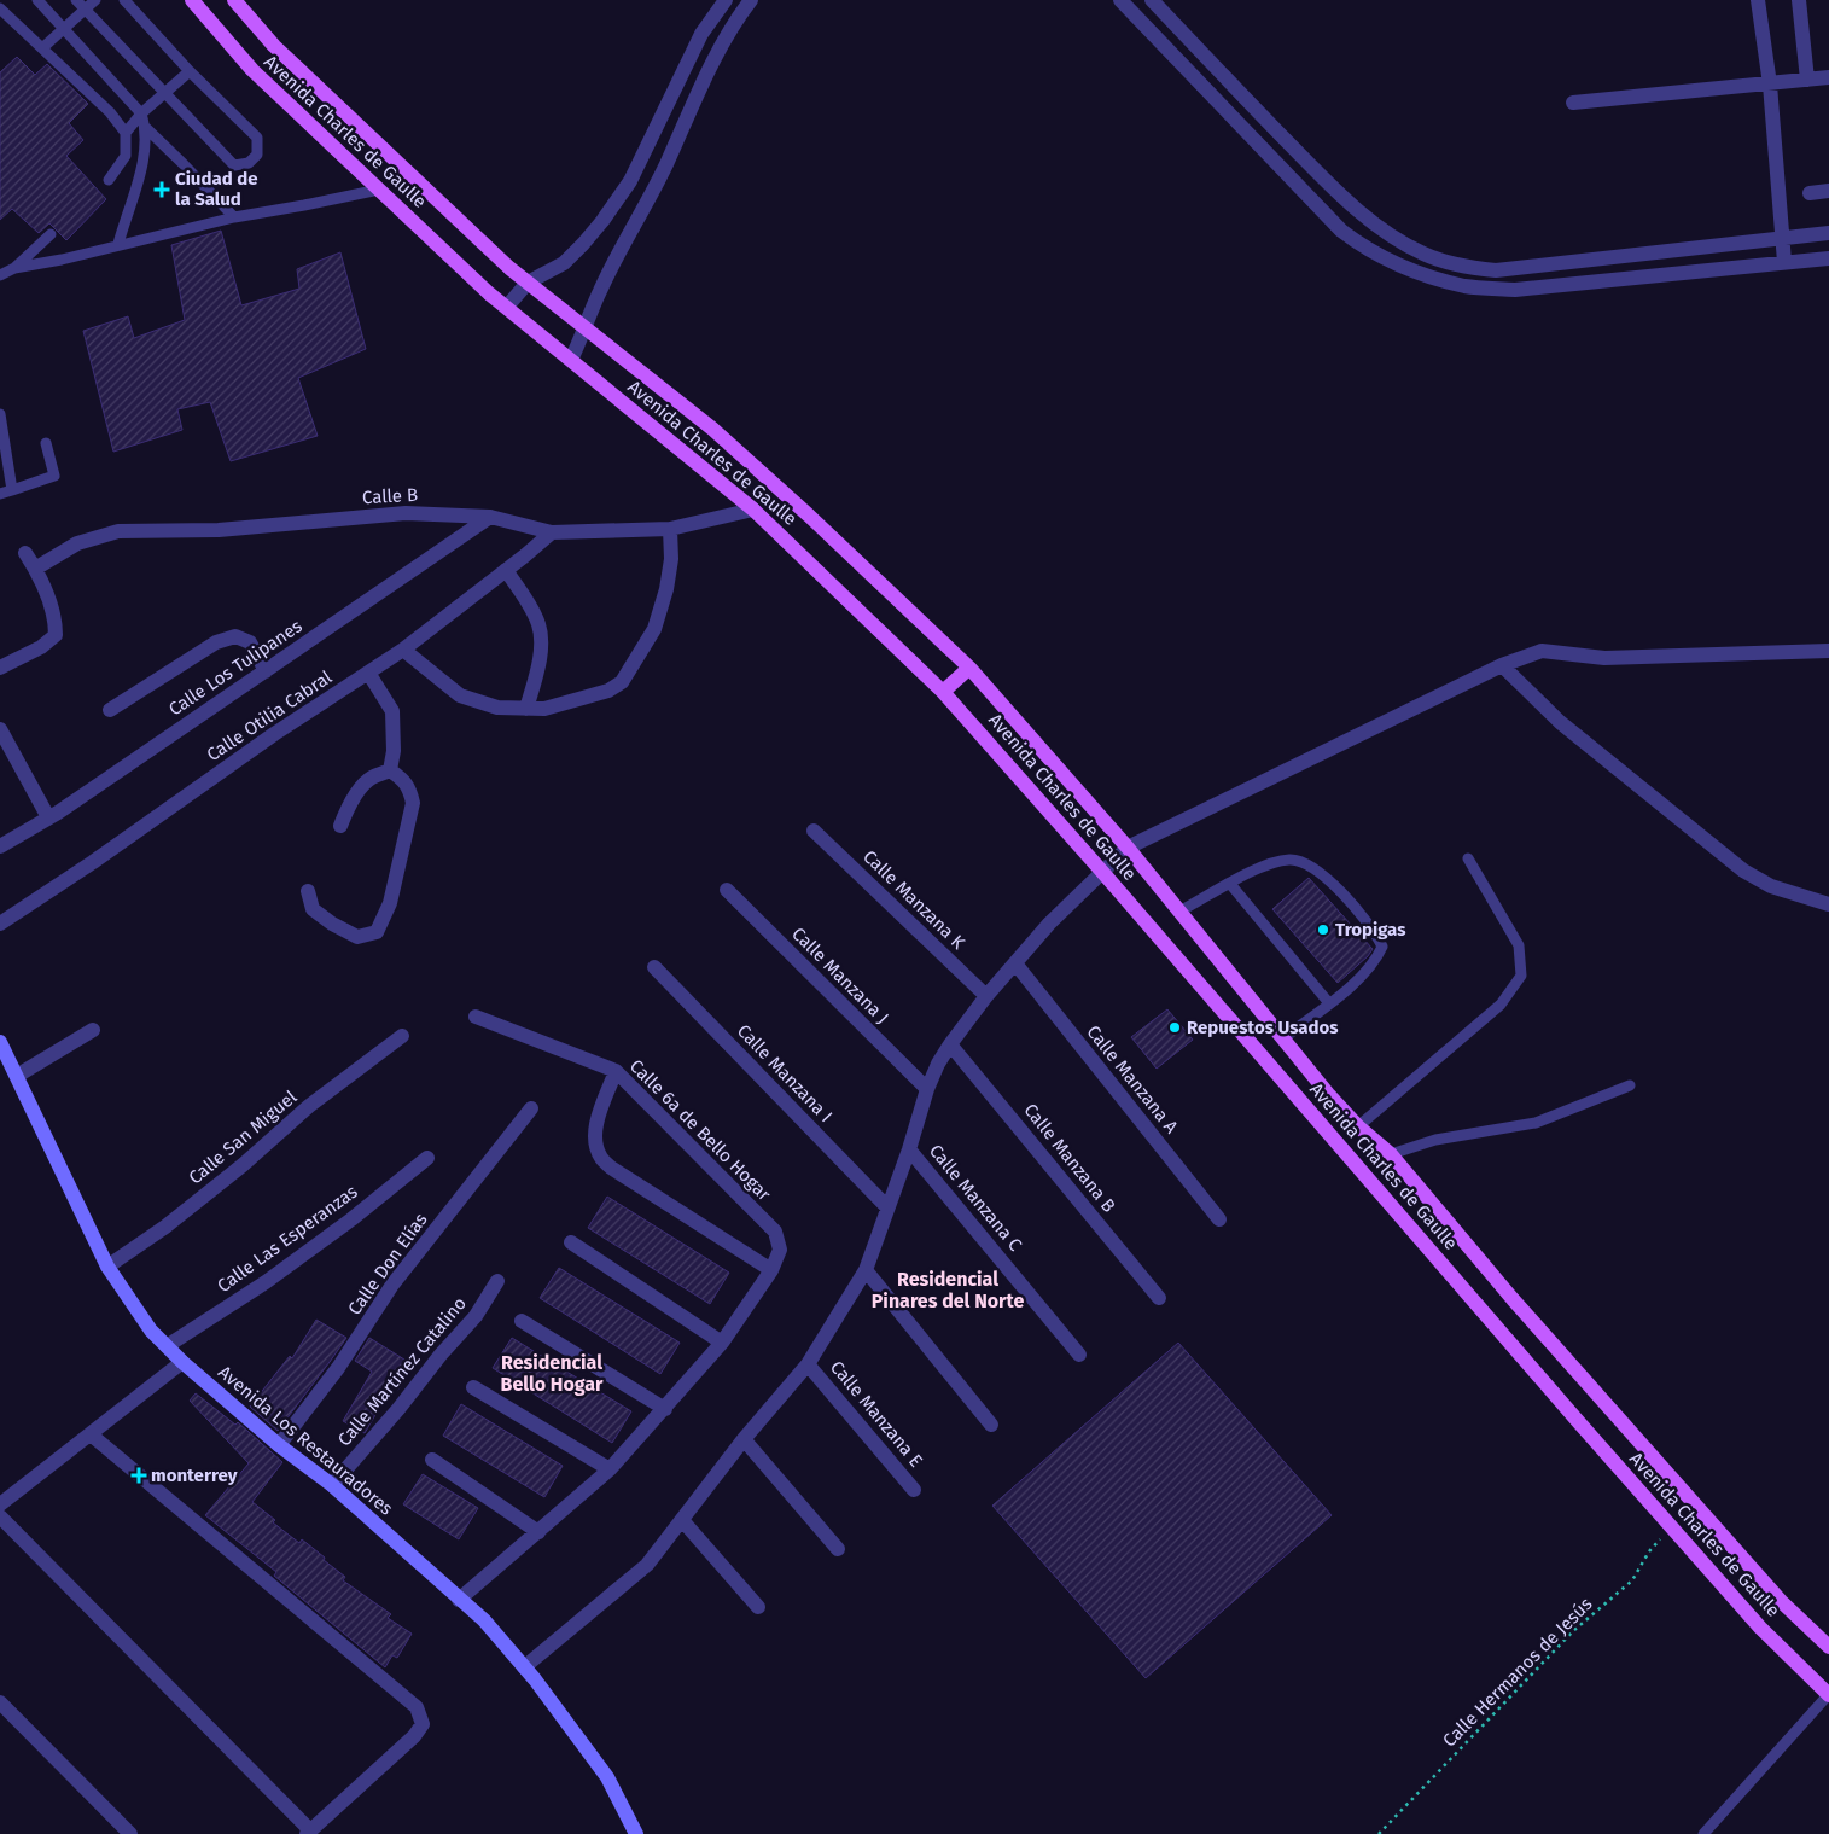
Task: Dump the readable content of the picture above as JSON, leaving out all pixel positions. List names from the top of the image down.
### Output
{
  "streets": {
    "main road": ["Avenida Charles de Gaulle"],
    "street": [
      "Calle B",
      "Calle Los Tulipanes",
      "Calle Otilia Cabral",
      "Calle Manzana K",
      "Calle Manzana J",
      "Calle Manzana I",
      "Calle Manzana A",
      "Calle 6a de Bello Hogar",
      "Calle San Miguel",
      "Calle Manzana B",
      "Calle Manzana C",
      "Calle Las Esperanzas",
      "Calle Don Elías",
      "Calle Martínez Catalino",
      "Calle Manzana E",
      "Avenida Los Restauradores"
    ],
    "path": ["Calle Hermanos de Jesús"]
  },
  "crossings": [
    ["Avenida Charles de Gaulle", "Calle B"],
    ["Avenida Charles de Gaulle", "Calle Hermanos de Jesús"],
    ["Calle B", "Calle Los Tulipanes"],
    ["Calle B", "Calle Otilia Cabral"],
    ["Calle San Miguel", "Avenida Los Restauradores"],
    ["Calle Las Esperanzas", "Avenida Los Restauradores"],
    ["Calle Don Elías", "Avenida Los Restauradores"],
    ["Calle Martínez Catalino", "Avenida Los Restauradores"]
  ],
  "districts": ["Residencial Pinares del Norte", "Residencial Bello Hogar"],
  "places": {
    "health": ["Ciudad de la Salud", "monterrey"],
    "other": ["Tropigas", "Repuestos Usados"]
  }
}
